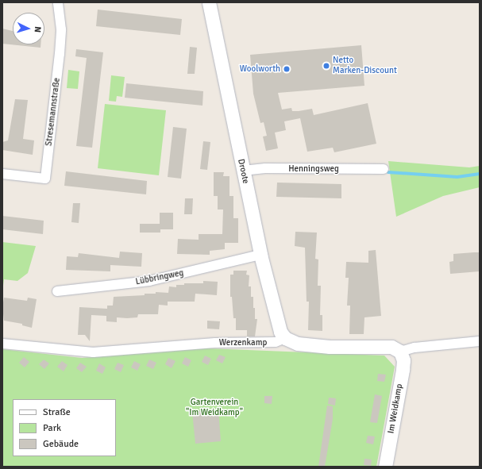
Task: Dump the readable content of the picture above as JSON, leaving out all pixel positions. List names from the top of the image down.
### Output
{
  "streets": {
    "street": [
      "Stresemannstraße",
      "Henningsweg",
      "Droote",
      "Lübbringweg",
      "Werzenkamp",
      "Im Weidkamp"
    ]
  },
  "crossings": [
    ["Henningsweg", "Droote"],
    ["Droote", "Lübbringweg"],
    ["Droote", "Werzenkamp"]
  ],
  "parks": ["Gartenverein \"Im Weidkamp\""],
  "places": ["Netto Marken-Discount", "Woolworth"],
  "legend": ["Straße", "Park", "Gebäude"],
  "north": "right"
}
